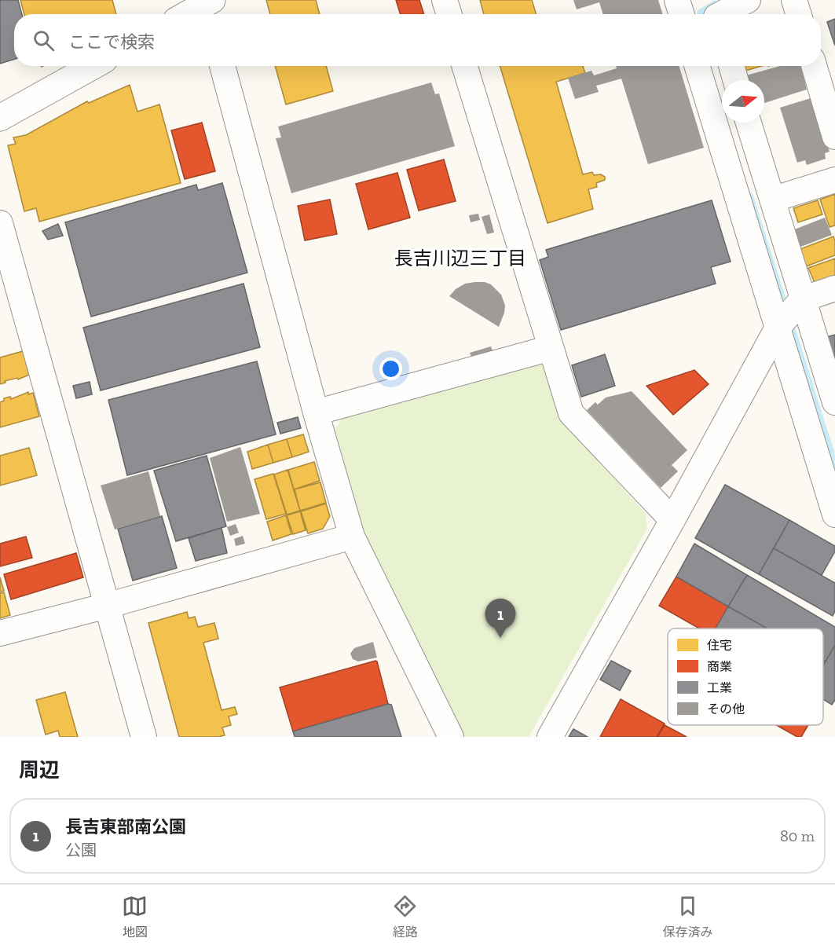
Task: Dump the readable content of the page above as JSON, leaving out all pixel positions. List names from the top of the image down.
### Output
{
  "districts": ["長吉川辺三丁目"],
  "legend": [
    "住宅",
    "商業",
    "工業",
    "その他"
  ],
  "north": "right",
  "page": {
    "search": "ここで検索",
    "pins": "1",
    "heading": "周辺",
    "list": [
      {
        "mark": "1",
        "name": "長吉東部南公園",
        "note": "公園",
        "value": "80 m"
      }
    ],
    "nav": ["地図", "経路", "保存済み"]
  }
}
